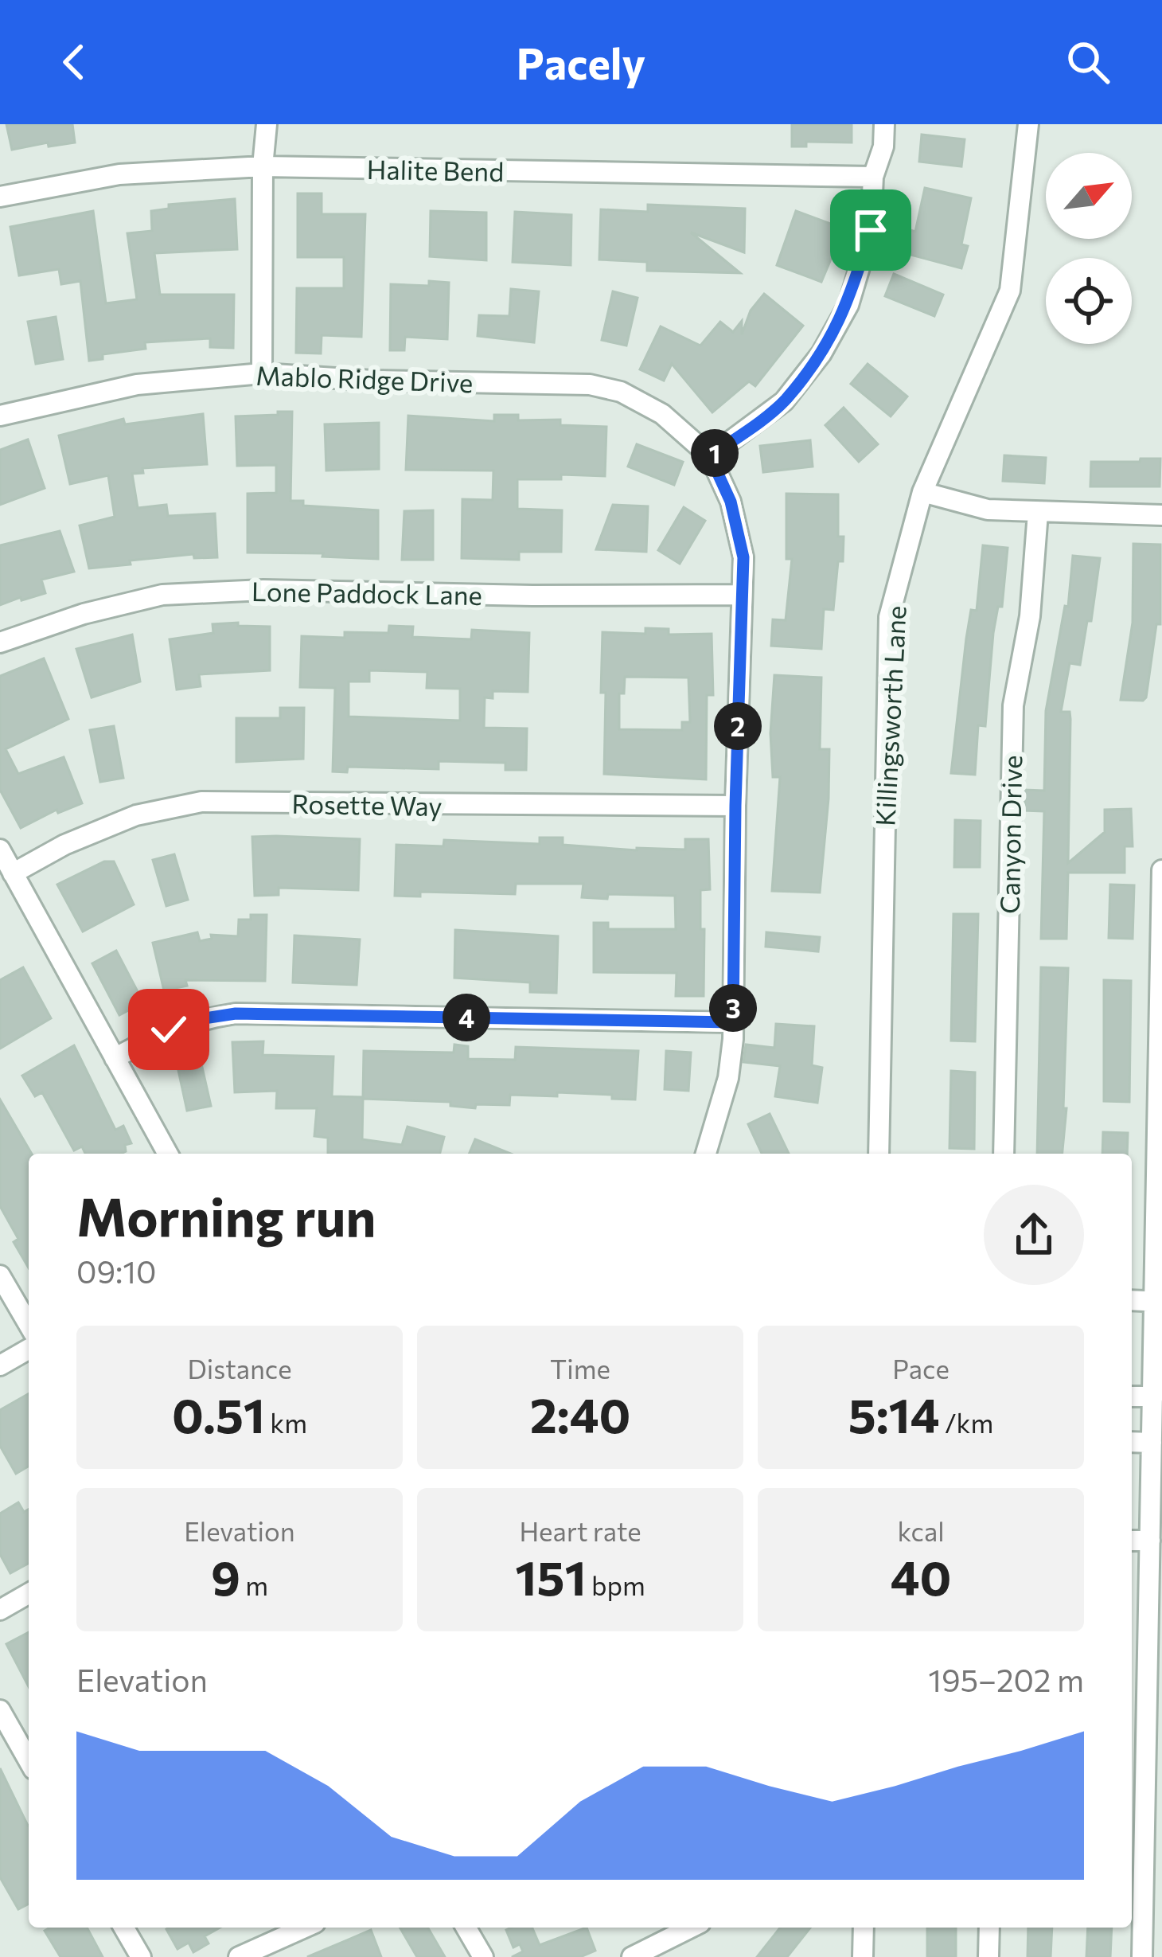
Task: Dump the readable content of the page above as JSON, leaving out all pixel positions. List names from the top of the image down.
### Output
{
  "streets": {
    "street": [
      "Halite Bend",
      "Mablo Ridge Drive",
      "Lone Paddock Lane",
      "Killingsworth Lane",
      "Rosette Way",
      "Canyon Drive"
    ]
  },
  "north": "top right",
  "page": {
    "header": "Pacely",
    "pins": [
      "1",
      "2",
      "3",
      "4"
    ],
    "heading": ["Morning run", "09:10"],
    "stats": [
      ["Distance", "0.51 km"],
      ["Time", "2:40"],
      ["Pace", "5:14 /km"],
      ["Elevation", "9 m"],
      ["Heart rate", "151 bpm"],
      ["kcal", "40"]
    ],
    "chart": ["Elevation", "195–202 m"]
  }
}
